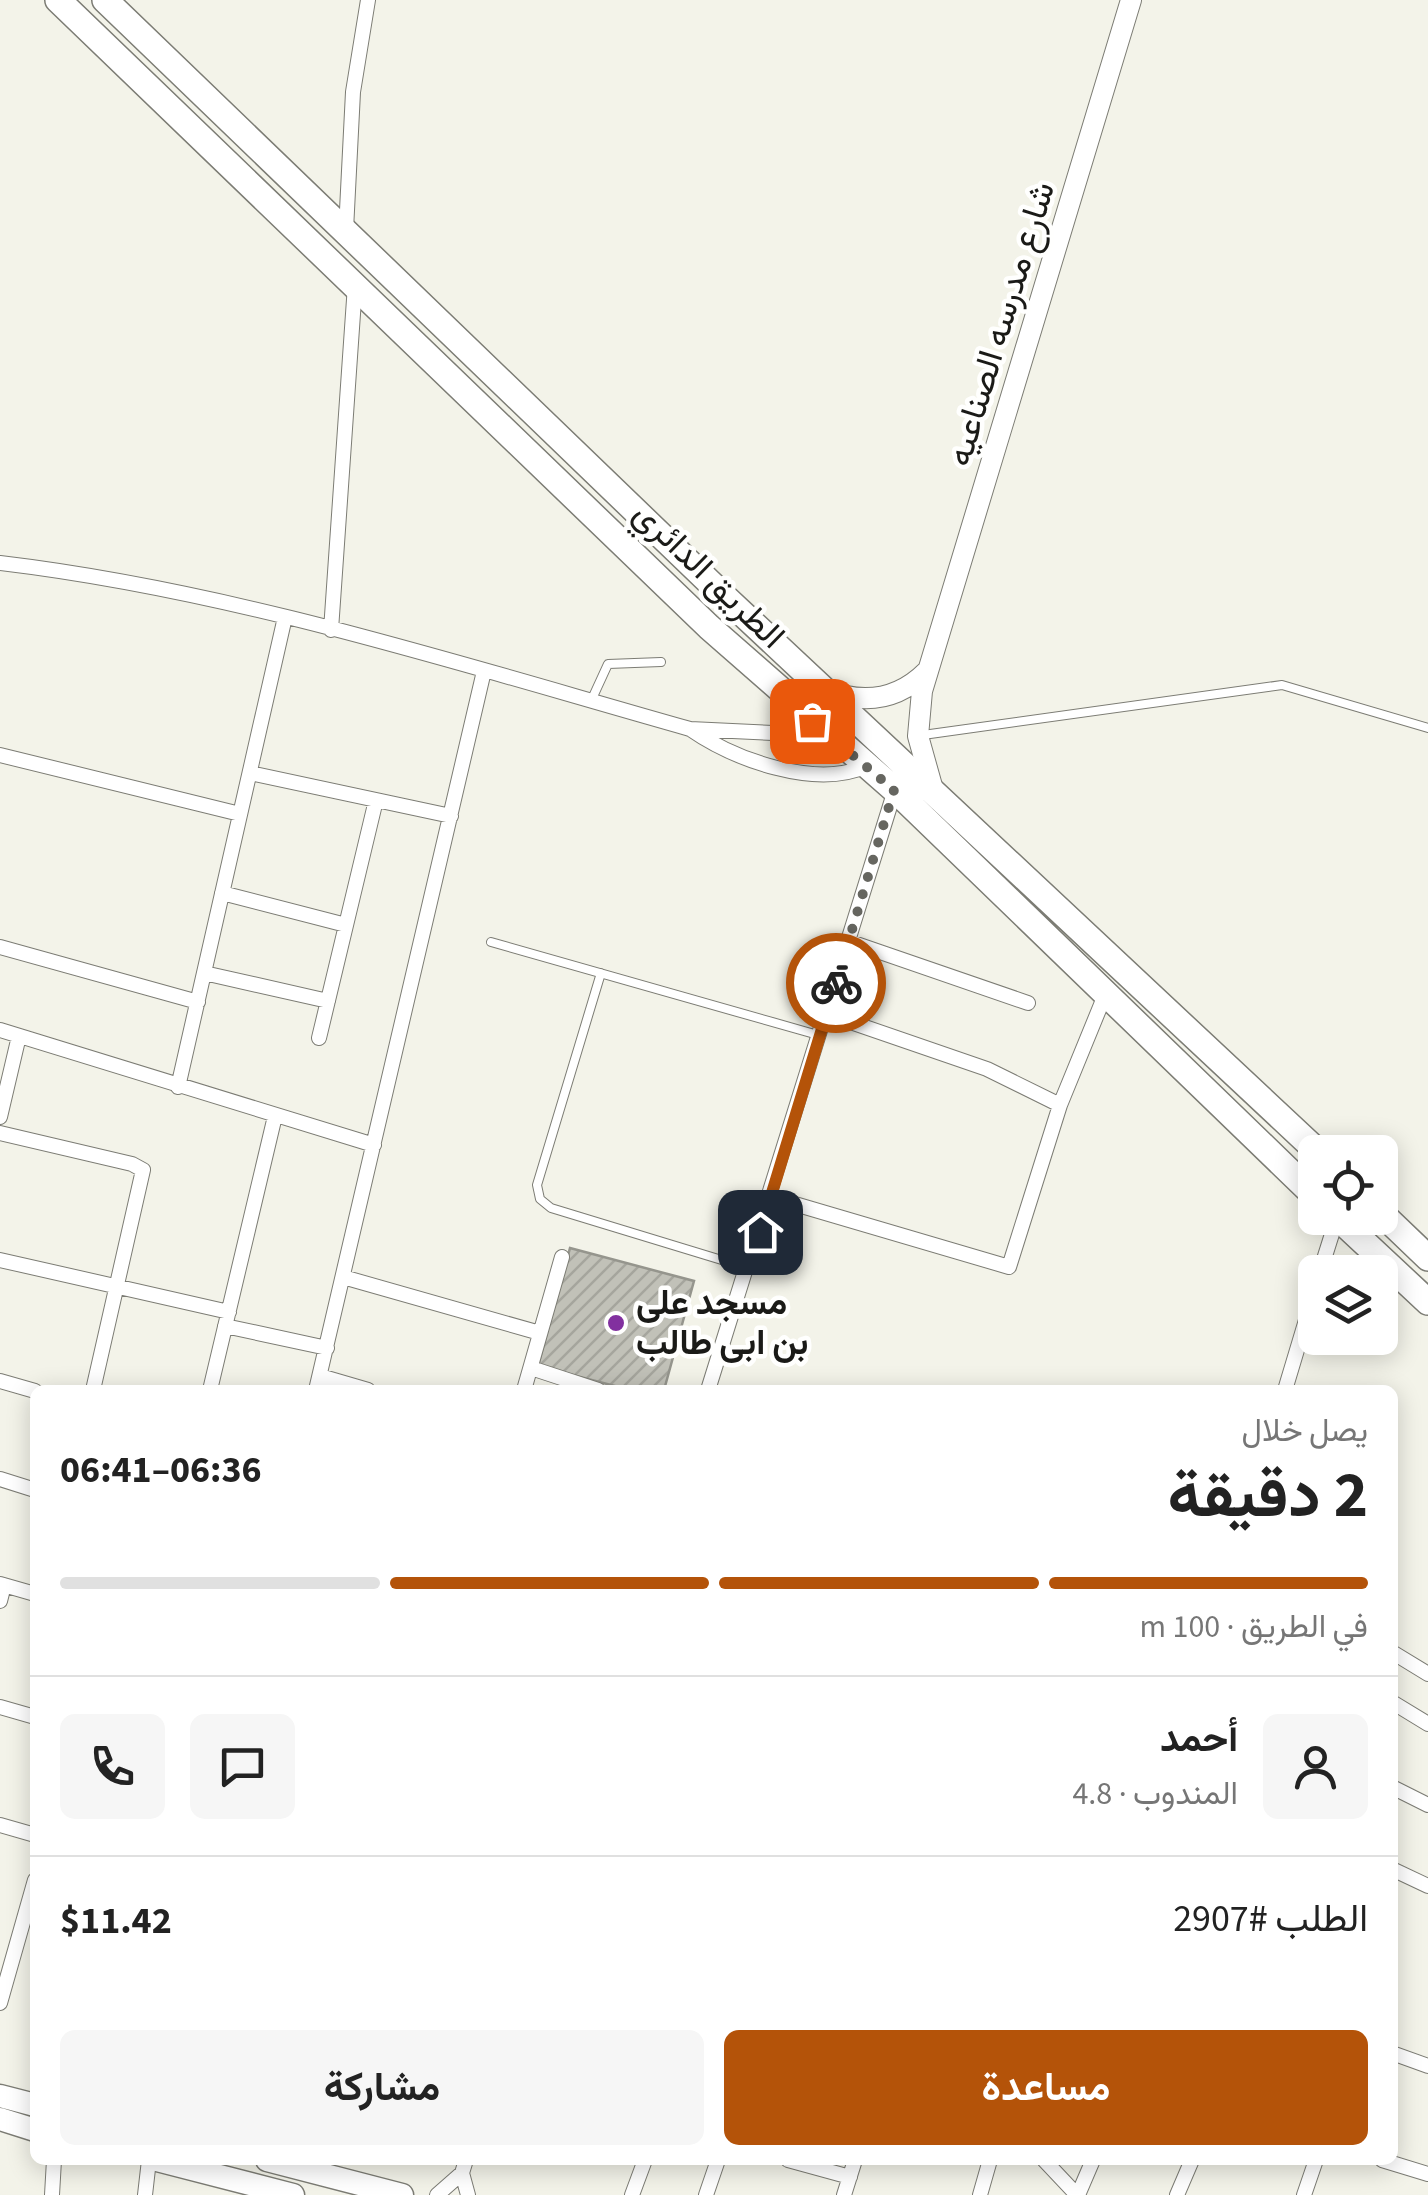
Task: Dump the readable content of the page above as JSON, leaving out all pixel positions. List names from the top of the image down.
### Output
{
  "streets": {
    "highway": ["الطريق الدائري"],
    "street": ["شارع مدرسه الصناعيه"]
  },
  "crossings": [
    ["شارع مدرسه الصناعيه", "الطريق الدائري"]
  ],
  "places": ["مسجد على بن ابى طالب"],
  "page": {
    "heading": ["2 دقيقة", "يصل خلال", "06:36–06:41"],
    "panel": [
      "أحمد",
      "المندوب · 4.8",
      "الطلب #2907",
      "$11.42"
    ],
    "bar": "في الطريق · 100 m",
    "buttons": ["مساعدة", "مشاركة"]
  }
}
